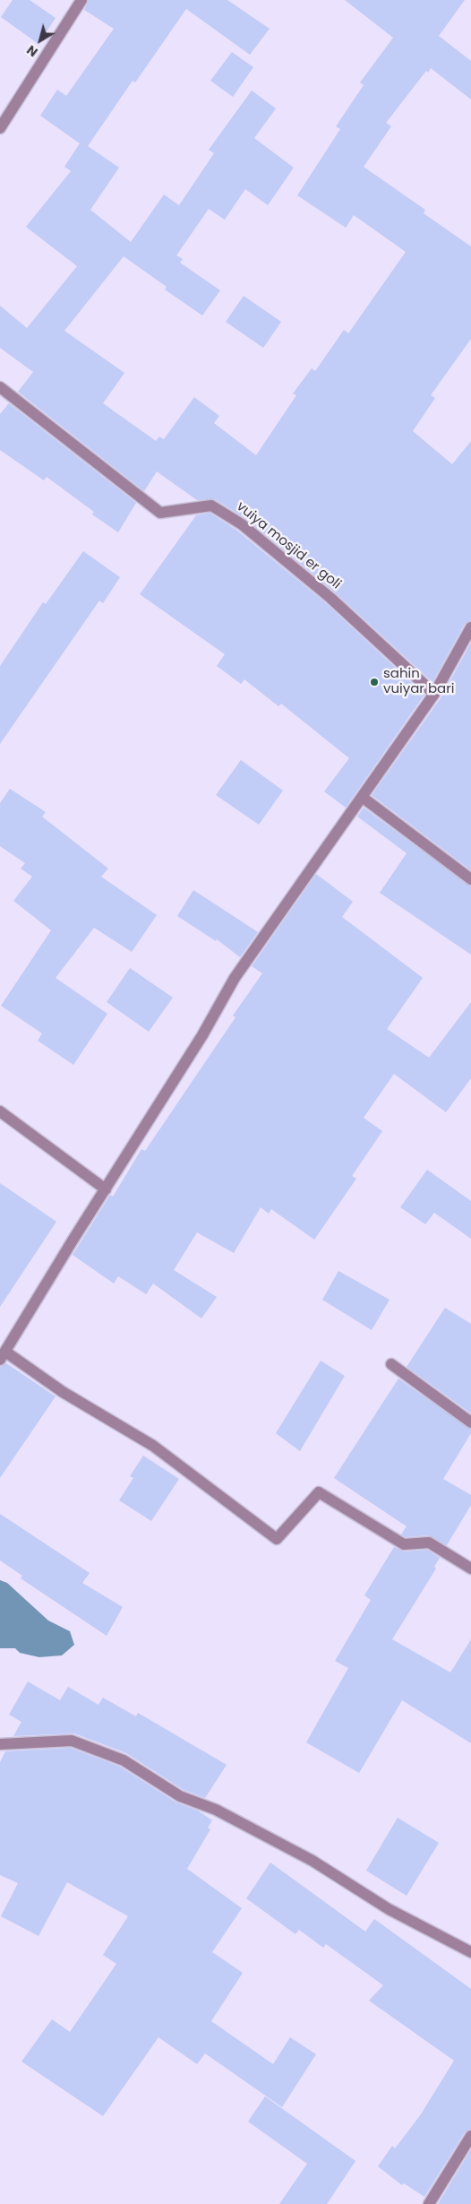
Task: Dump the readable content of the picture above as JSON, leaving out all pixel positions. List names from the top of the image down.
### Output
{
  "streets": {
    "street": ["vuiya mosjid er goli"]
  },
  "places": ["sahin vuiyar bari"],
  "north": "bottom left"
}
